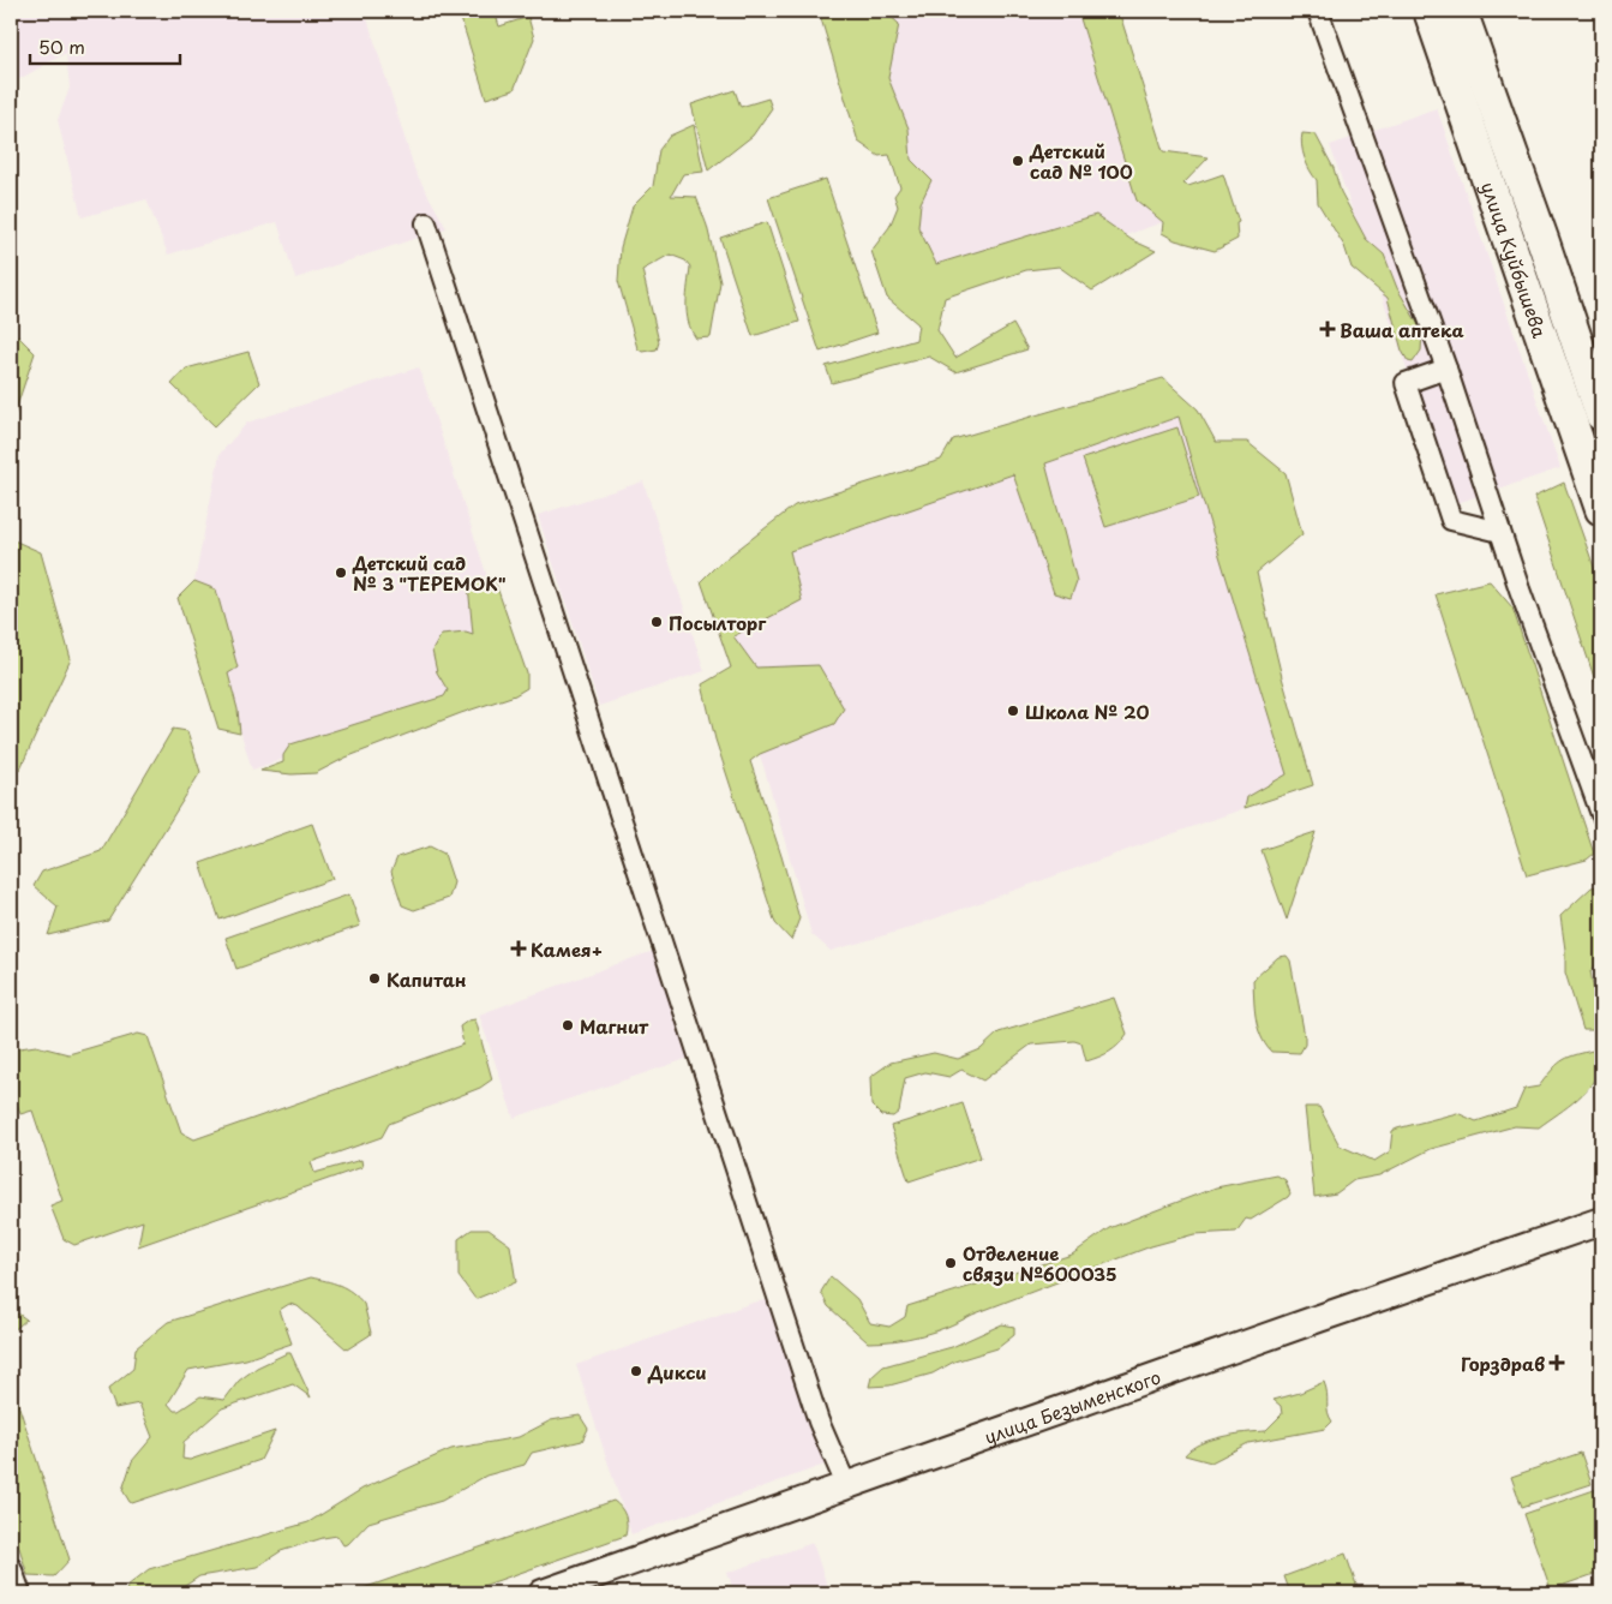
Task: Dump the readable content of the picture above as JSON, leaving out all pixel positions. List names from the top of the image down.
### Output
{
  "streets": {
    "highway": ["улица Куйбышева"],
    "main road": ["улица Безыменского"]
  },
  "places": {
    "other": [
      "Детский сад № 100",
      "Детский сад № 3 \"ТЕРЕМОК\"",
      "Посылторг",
      "Школа № 20",
      "Капитан",
      "Магнит",
      "Отделение связи №600035",
      "Дикси"
    ],
    "health": ["Ваша аптека", "Камея+", "Горздрав"]
  },
  "scale_bar": "50 m"
}
